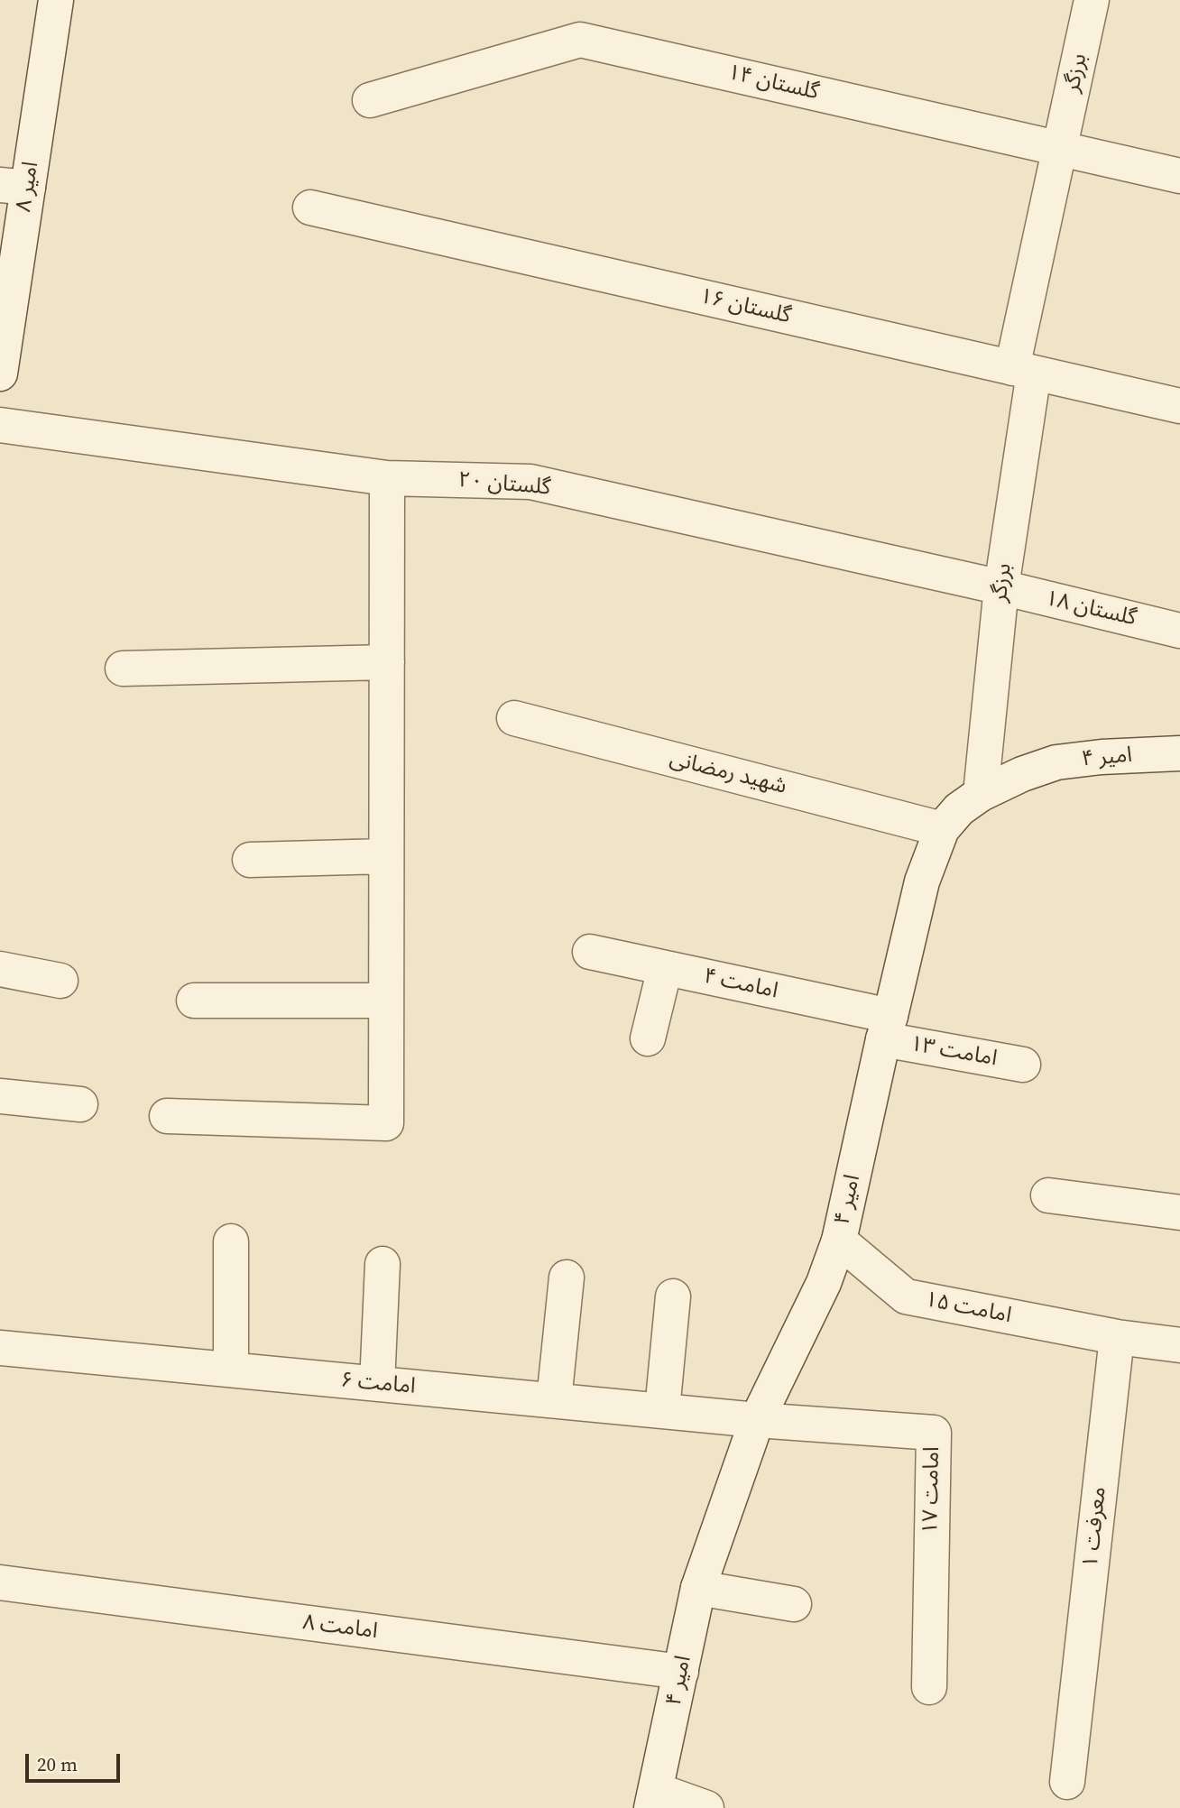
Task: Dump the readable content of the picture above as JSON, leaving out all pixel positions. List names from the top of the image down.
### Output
{
  "streets": {
    "street": [
      "برزگر",
      "گلستان ۱۴",
      "امیر ۸",
      "گلستان ۱۶",
      "گلستان ۲۰",
      "گلستان ۱۸",
      "امیر ۴",
      "شهید رمضانی",
      "امامت ۴",
      "امامت ۱۳",
      "امامت ۱۵",
      "امامت ۶",
      "امامت ۱۷",
      "معرفت ۱",
      "امامت ۸"
    ]
  },
  "crossings": [
    ["برزگر", "گلستان ۱۴"],
    ["برزگر", "گلستان ۱۶"],
    ["برزگر", "گلستان ۲۰"],
    ["برزگر", "گلستان ۱۸"],
    ["برزگر", "امیر ۴"],
    ["گلستان ۲۰", "گلستان ۱۸"],
    ["امیر ۴", "شهید رمضانی"],
    ["امیر ۴", "امامت ۴"],
    ["امیر ۴", "امامت ۱۳"],
    ["امیر ۴", "امامت ۱۵"],
    ["امیر ۴", "امامت ۶"],
    ["امیر ۴", "امامت ۱۷"],
    ["امیر ۴", "امامت ۸"],
    ["امامت ۴", "امامت ۱۳"],
    ["امامت ۱۵", "معرفت ۱"],
    ["امامت ۶", "امامت ۱۷"]
  ],
  "scale_bar": "20 m"
}
